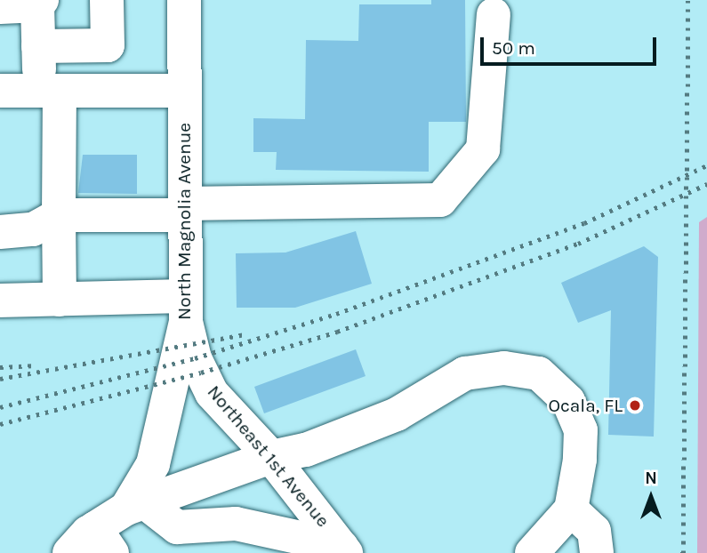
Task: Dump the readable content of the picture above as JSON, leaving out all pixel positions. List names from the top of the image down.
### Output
{
  "streets": {
    "main road": ["North Magnolia Avenue", "Northeast 1st Avenue"]
  },
  "crossings": [
    ["North Magnolia Avenue", "Northeast 1st Avenue"]
  ],
  "places": ["Ocala, FL"],
  "scale_bar": "50 m",
  "north": "top"
}
